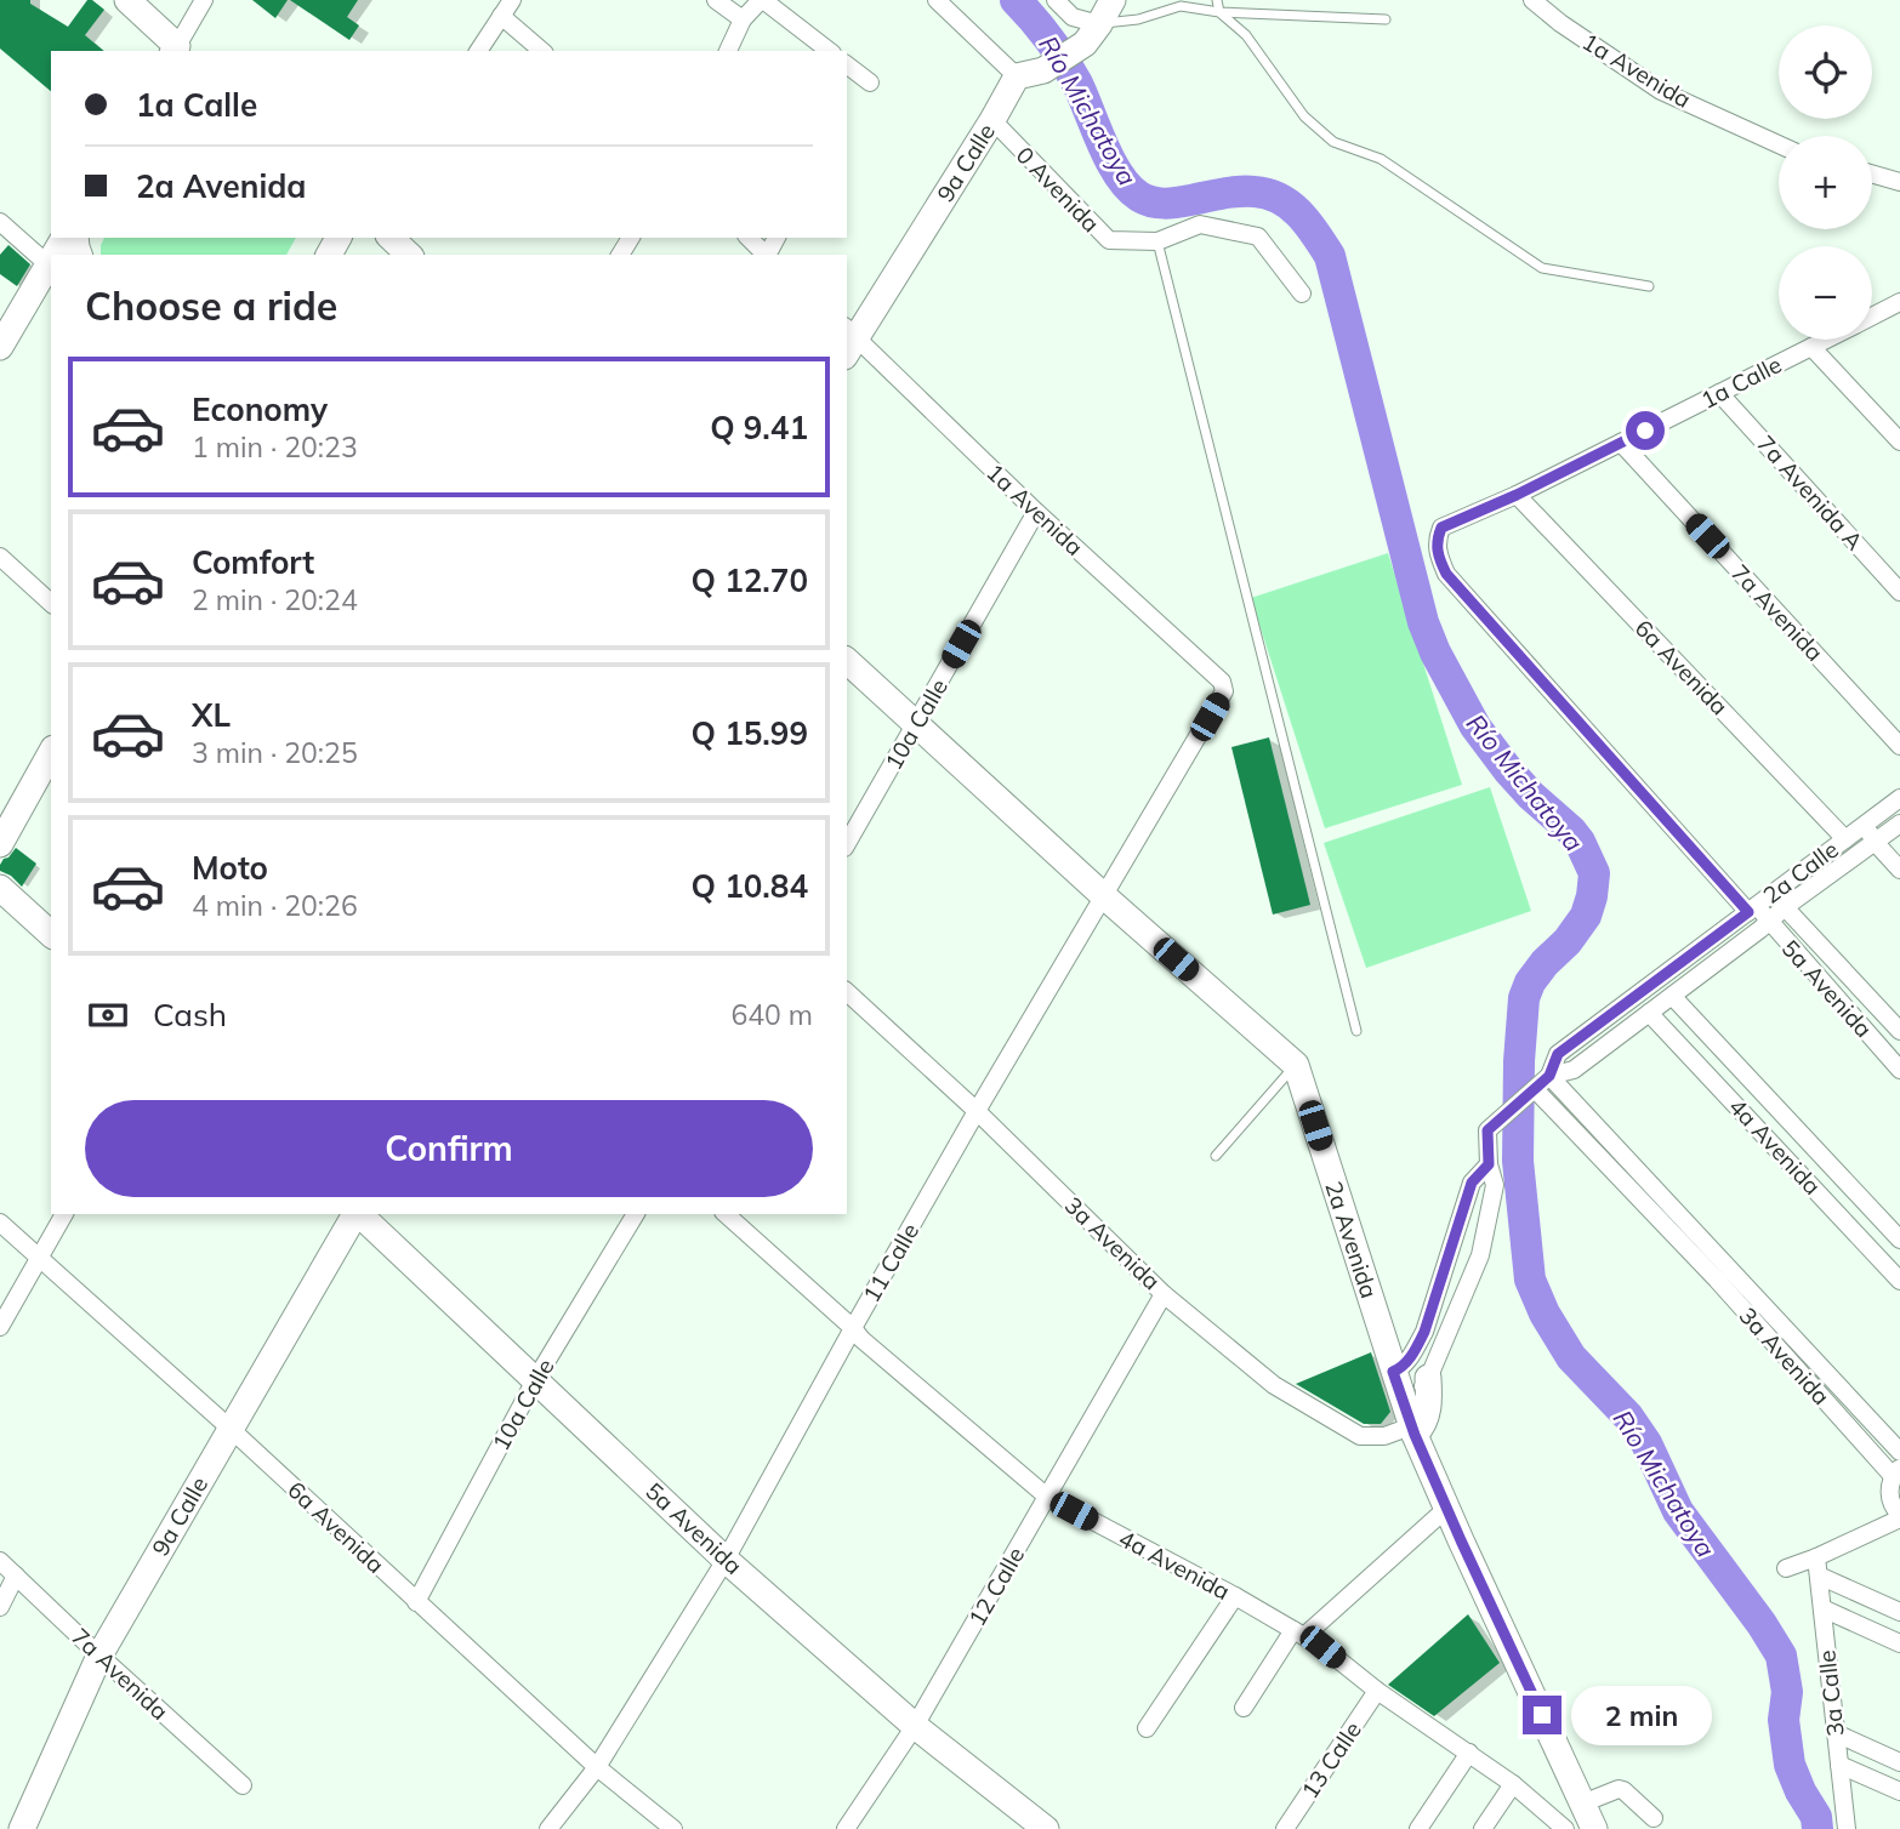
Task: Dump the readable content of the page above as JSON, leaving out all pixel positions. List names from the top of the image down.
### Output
{
  "streets": {
    "main road": ["9a Calle", "5a Avenida", "2a Avenida"],
    "street": [
      "1a Avenida",
      "0 Avenida",
      "1a Calle",
      "7a Avenida A",
      "7a Avenida",
      "6a Avenida",
      "10a Calle",
      "2a Calle",
      "4a Avenida",
      "3a Avenida",
      "11 Calle",
      "12 Calle",
      "3a Calle",
      "13 Calle"
    ]
  },
  "crossings": [
    ["1a Avenida", "9a Calle"],
    ["1a Avenida", "10a Calle"],
    ["1a Avenida", "11 Calle"],
    ["9a Calle", "0 Avenida"],
    ["9a Calle", "7a Avenida"],
    ["9a Calle", "6a Avenida"],
    ["1a Calle", "7a Avenida A"],
    ["1a Calle", "7a Avenida"],
    ["1a Calle", "6a Avenida"],
    ["1a Calle", "5a Avenida"],
    ["6a Avenida", "10a Calle"],
    ["6a Avenida", "2a Calle"],
    ["6a Avenida", "11 Calle"],
    ["10a Calle", "5a Avenida"],
    ["2a Calle", "5a Avenida"],
    ["2a Calle", "4a Avenida"],
    ["2a Calle", "3a Avenida"],
    ["5a Avenida", "11 Calle"],
    ["5a Avenida", "12 Calle"],
    ["4a Avenida", "11 Calle"],
    ["4a Avenida", "12 Calle"],
    ["4a Avenida", "13 Calle"],
    ["2a Avenida", "3a Avenida"],
    ["3a Avenida", "11 Calle"],
    ["3a Avenida", "12 Calle"]
  ],
  "water": ["Río Michatoya"],
  "page": {
    "map_buttons": ["+", "−"],
    "banner": ["1a Calle", "2a Avenida"],
    "heading": "Choose a ride",
    "list": [
      {
        "name": "Economy",
        "note": "1 min · 20:23",
        "value": "Q 9.41"
      },
      {
        "name": "Comfort",
        "note": "2 min · 20:24",
        "value": "Q 12.70"
      },
      {
        "name": "XL",
        "note": "3 min · 20:25",
        "value": "Q 15.99"
      },
      {
        "name": "Moto",
        "note": "4 min · 20:26",
        "value": "Q 10.84"
      }
    ],
    "pay": ["Cash", "640 m"],
    "buttons": "Confirm",
    "bubble": "2 min"
  }
}
